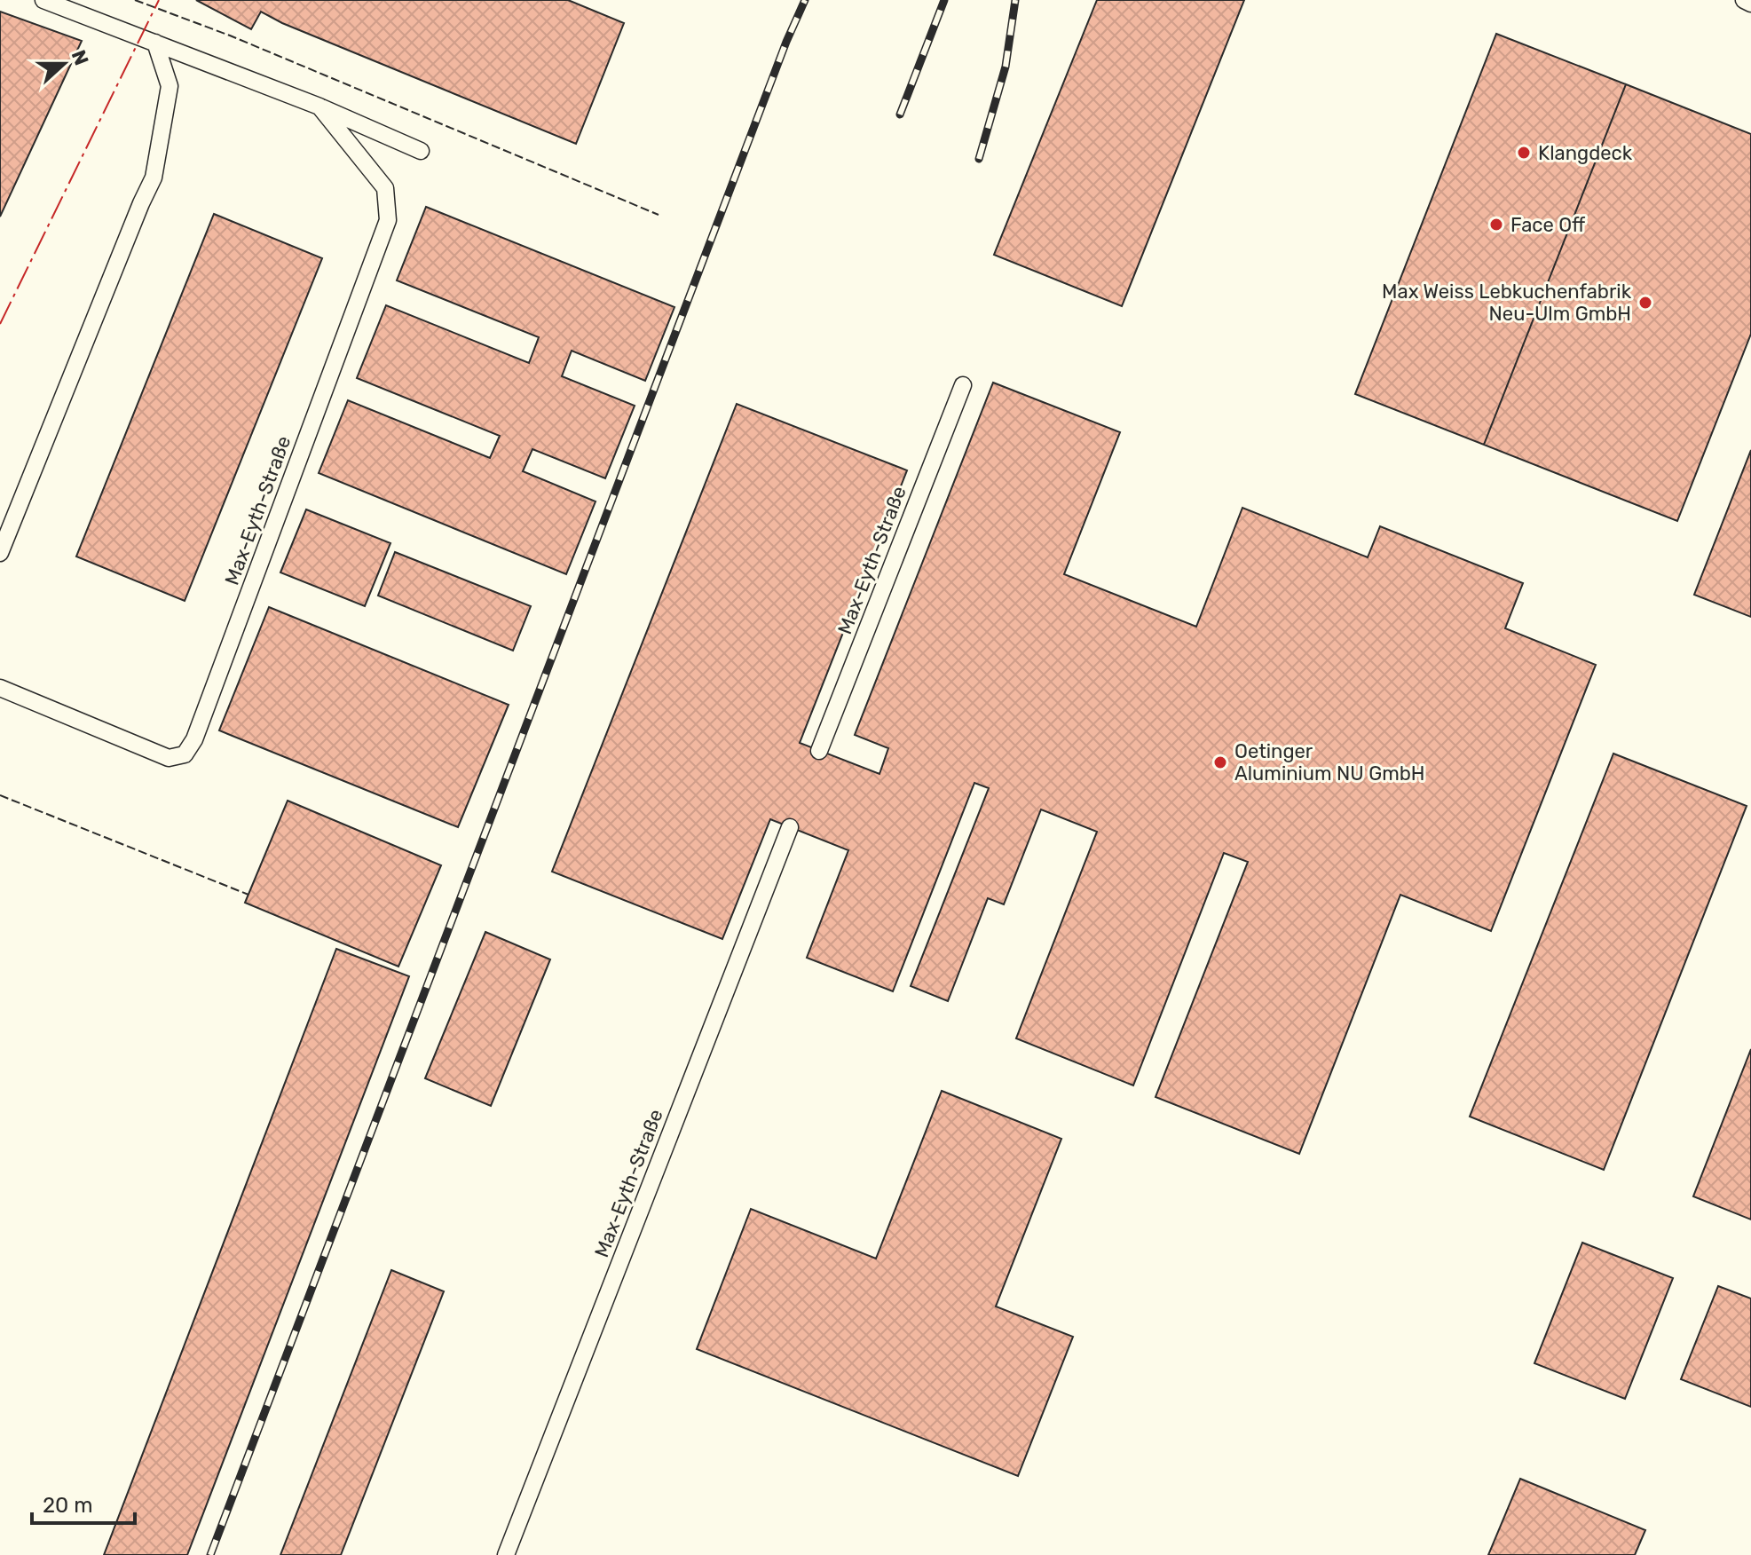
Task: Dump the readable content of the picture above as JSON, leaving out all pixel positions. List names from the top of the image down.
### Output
{
  "streets": {
    "lane": ["Max-Eyth-Straße"]
  },
  "places": [
    "Klangdeck",
    "Face Off",
    "Max Weiss Lebkuchenfabrik Neu-Ulm GmbH",
    "Oetinger Aluminium NU GmbH"
  ],
  "scale_bar": "20 m",
  "north": "right"
}
